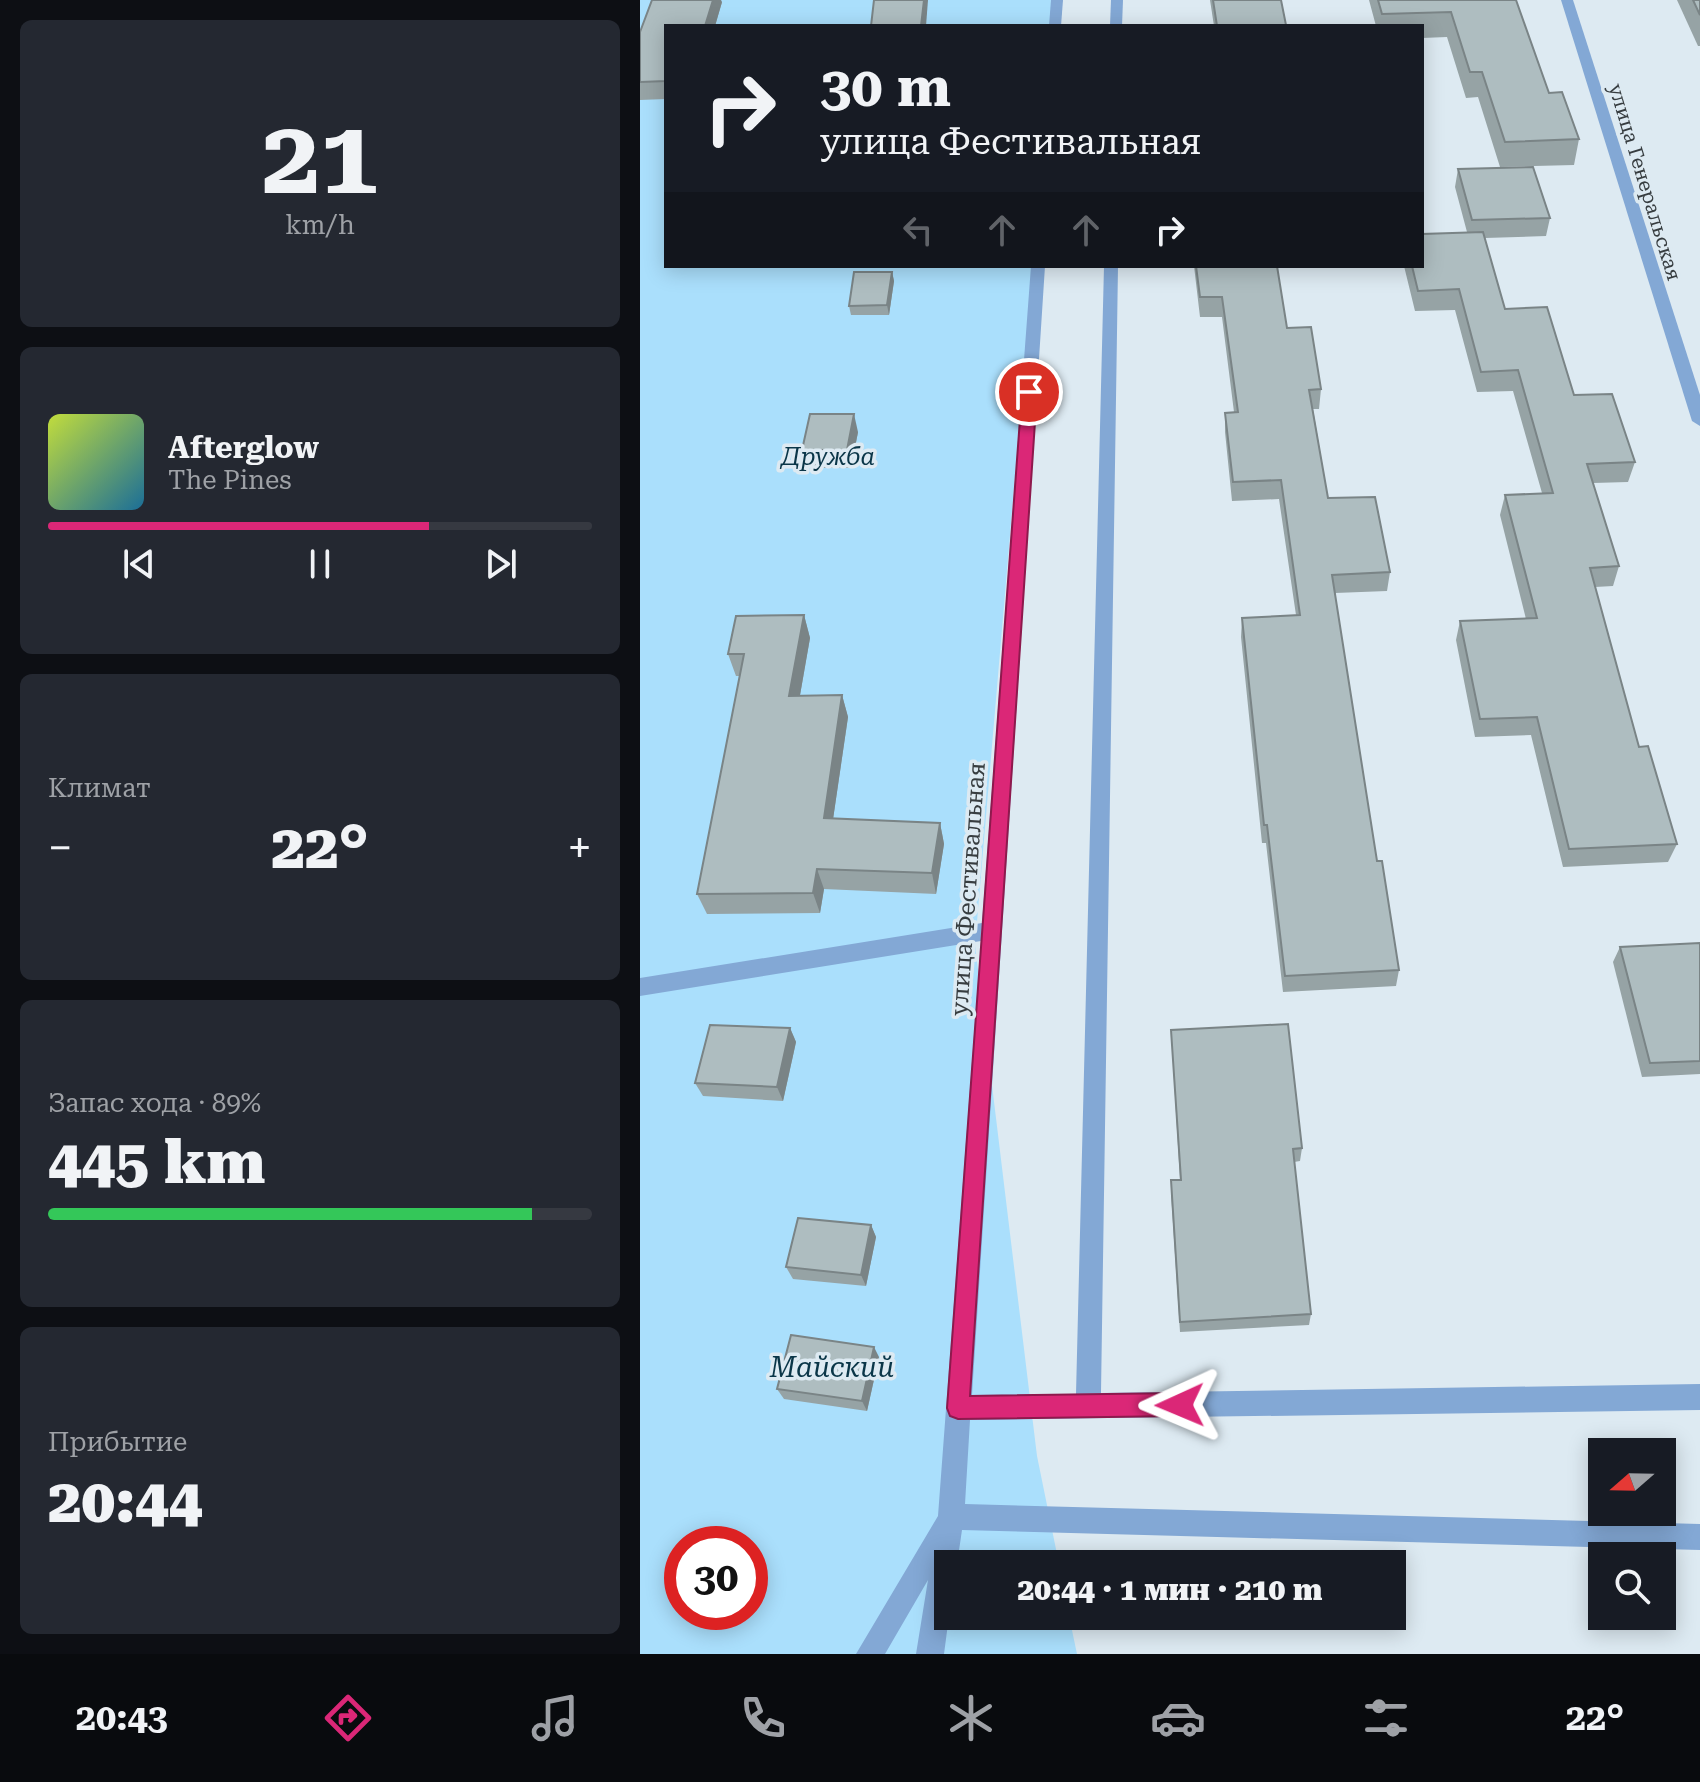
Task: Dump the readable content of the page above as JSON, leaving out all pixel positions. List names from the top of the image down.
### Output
{
  "streets": {
    "street": ["улица Генеральская", "улица Фестивальная"]
  },
  "parks": ["Дружба", "Майский"],
  "north": "left",
  "page": {
    "tile": [
      ["21", "km/h"],
      "Климат",
      ["Запас хода · 89%", "445 km"],
      ["Прибытие", "20:44"]
    ],
    "turn": ["30 m", "улица Фестивальная"],
    "song": ["Afterglow", "The Pines"],
    "heat": ["−", "22°", "+"],
    "limit": "30",
    "trip": "20:44 · 1 мин · 210 m",
    "tabs": ["20:43", "22°"]
  }
}
